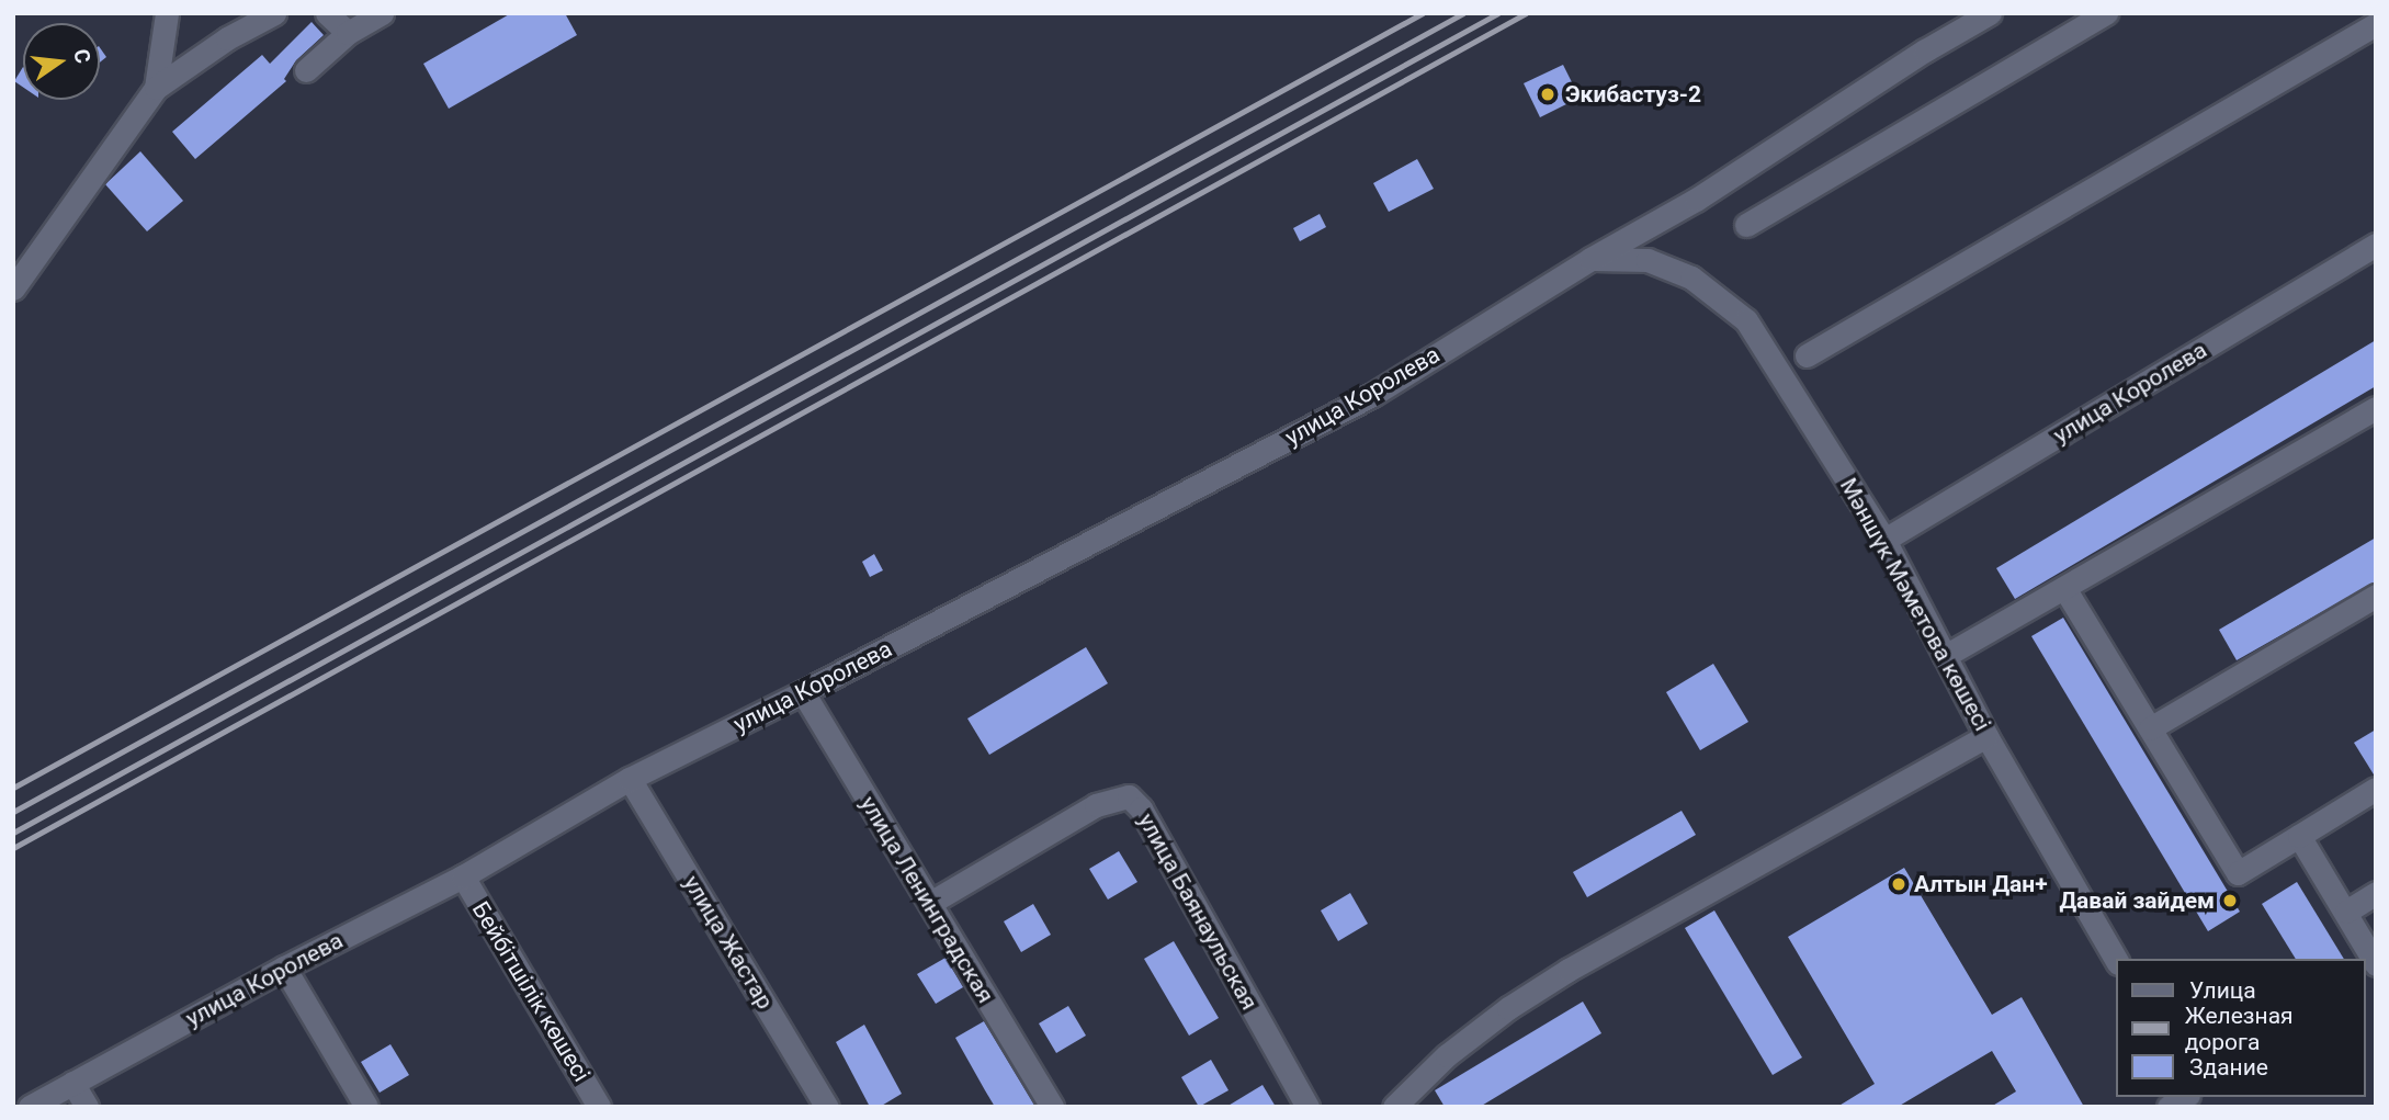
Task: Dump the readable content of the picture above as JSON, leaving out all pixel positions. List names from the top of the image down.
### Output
{
  "streets": {
    "street": [
      "улица Королева",
      "Мәншүк Мәметова көшесі",
      "улица Ленинградская",
      "улица Баянаульская",
      "улица Жастар",
      "Бейбітшілік көшесі"
    ]
  },
  "crossings": [
    ["улица Королева", "Мәншүк Мәметова көшесі"],
    ["улица Королева", "улица Ленинградская"],
    ["улица Королева", "улица Жастар"],
    ["улица Королева", "Бейбітшілік көшесі"],
    ["улица Ленинградская", "улица Баянаульская"]
  ],
  "places": ["Экибастуз-2", "Алтын Дан+", "Давай зайдем"],
  "legend": ["Улица", "Железная дорога", "Здание"],
  "north": "right"
}
